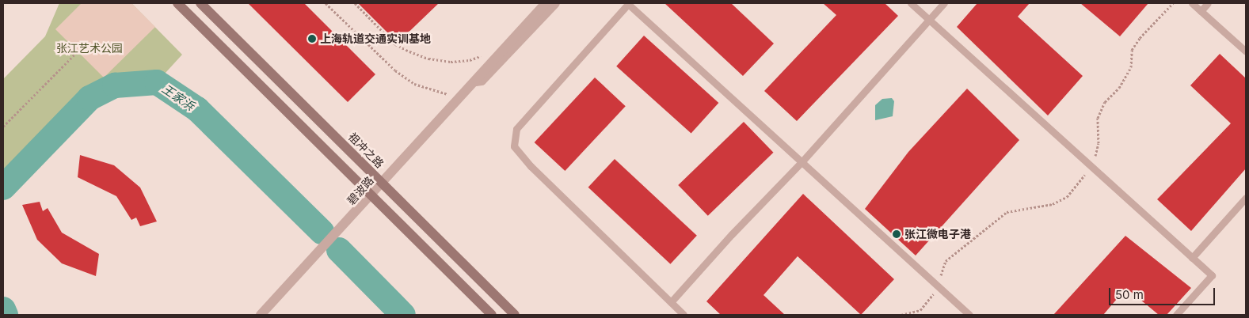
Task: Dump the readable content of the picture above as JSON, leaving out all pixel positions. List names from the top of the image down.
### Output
{
  "streets": {
    "main road": ["祖冲之路"],
    "street": ["碧波路"]
  },
  "crossings": [
    ["祖冲之路", "碧波路"]
  ],
  "water": ["王家浜"],
  "parks": ["张江艺术公园"],
  "places": ["上海轨道交通实训基地", "张江微电子港"],
  "scale_bar": "50 m"
}
